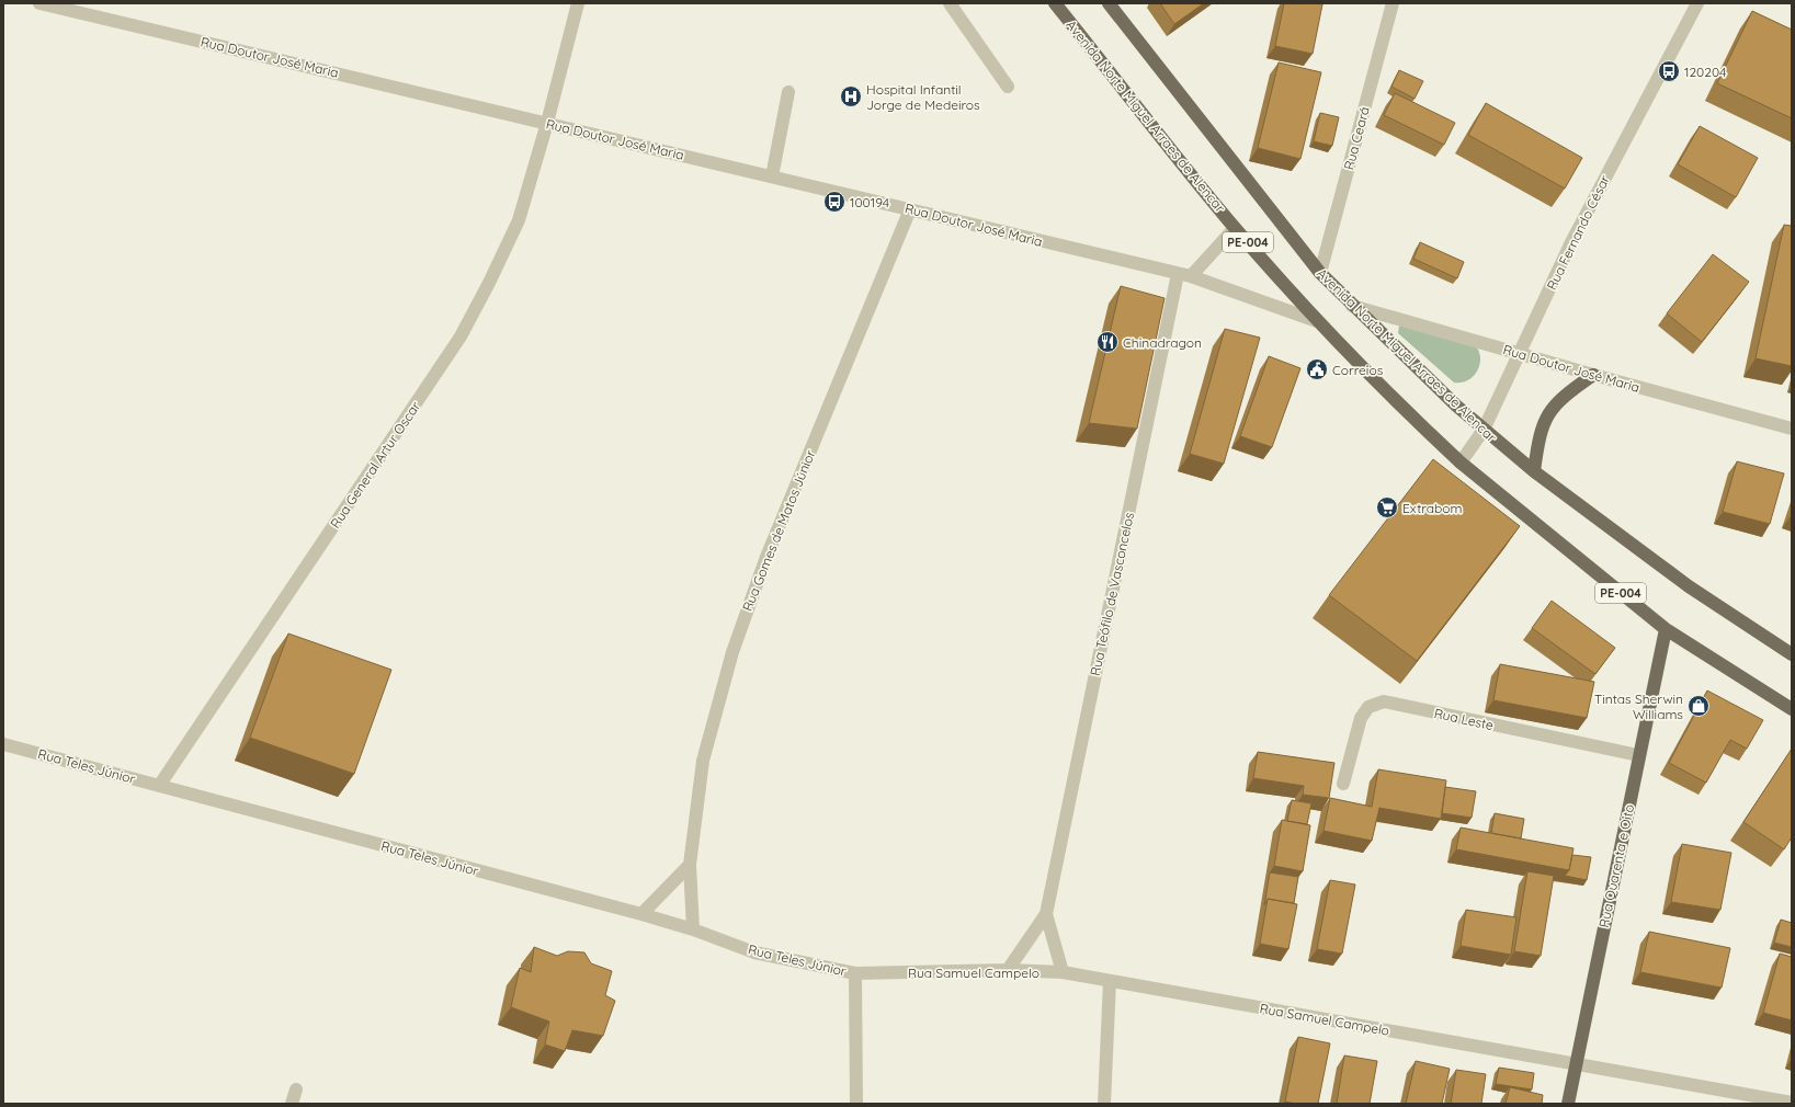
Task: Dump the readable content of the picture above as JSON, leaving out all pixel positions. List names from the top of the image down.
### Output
{
  "streets": {
    "main road": ["Avenida Norte Miguel Arraes de Alencar", "PE-004", "Rua Quarenta e Oito"],
    "street": [
      "Rua Doutor José Maria",
      "Rua Ceará",
      "Rua Fernando César",
      "Rua General Artur Oscar",
      "Rua Gomes de Matos Júnior",
      "Rua Teófilo de Vasconcelos",
      "Rua Leste",
      "Rua Teles Júnior",
      "Rua Samuel Campelo"
    ]
  },
  "crossings": [
    ["Rua Doutor José Maria", "Avenida Norte Miguel Arraes de Alencar"],
    ["Rua Doutor José Maria", "Rua Fernando César"],
    ["Rua Doutor José Maria", "Rua General Artur Oscar"],
    ["Rua Doutor José Maria", "Rua Gomes de Matos Júnior"],
    ["Rua Doutor José Maria", "Rua Teófilo de Vasconcelos"],
    ["Avenida Norte Miguel Arraes de Alencar", "Rua Ceará"],
    ["Avenida Norte Miguel Arraes de Alencar", "Rua Fernando César"],
    ["Avenida Norte Miguel Arraes de Alencar", "Rua Quarenta e Oito"],
    ["Rua General Artur Oscar", "Rua Teles Júnior"],
    ["Rua Gomes de Matos Júnior", "Rua Teles Júnior"],
    ["Rua Teófilo de Vasconcelos", "Rua Samuel Campelo"],
    ["Rua Leste", "Rua Quarenta e Oito"],
    ["Rua Teles Júnior", "Rua Samuel Campelo"],
    ["Rua Quarenta e Oito", "Rua Samuel Campelo"]
  ],
  "places": {
    "bus stop": ["120204", "100194"],
    "hospital": ["Hospital Infantil Jorge de Medeiros"],
    "restaurant": ["Chinadragon"],
    "public building": ["Correios"],
    "supermarket": ["Extrabom"],
    "shop": ["Tintas Sherwin Williams"]
  }
}
